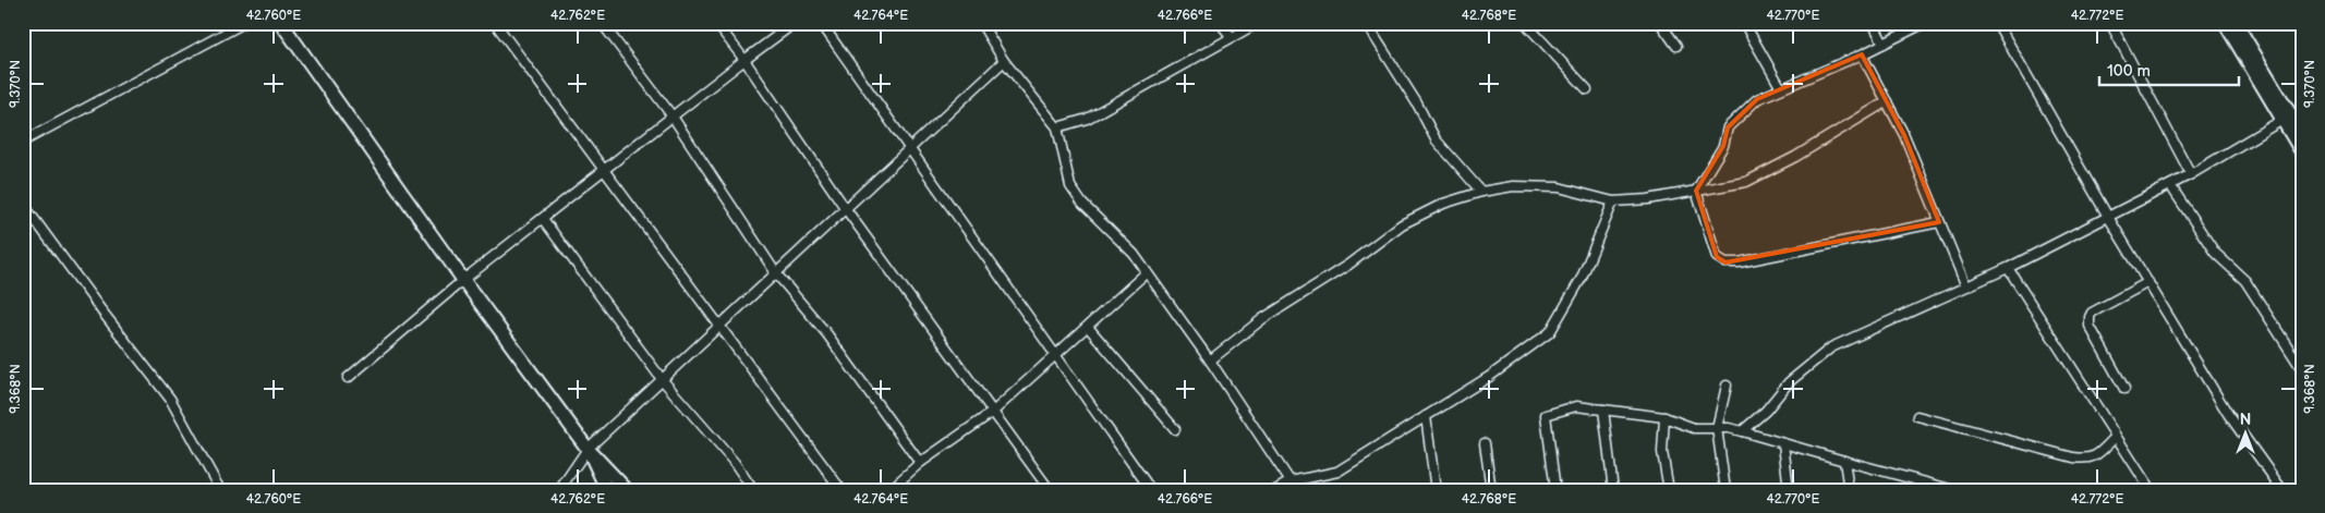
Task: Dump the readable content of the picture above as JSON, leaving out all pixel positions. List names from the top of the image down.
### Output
{
  "scale_bar": "100 m",
  "north": "top",
  "coordinates": [
    "42.760°E",
    "42.762°E",
    "42.764°E",
    "42.766°E",
    "42.768°E",
    "42.770°E",
    "42.772°E",
    "9.370°N",
    "9.368°N"
  ]
}
